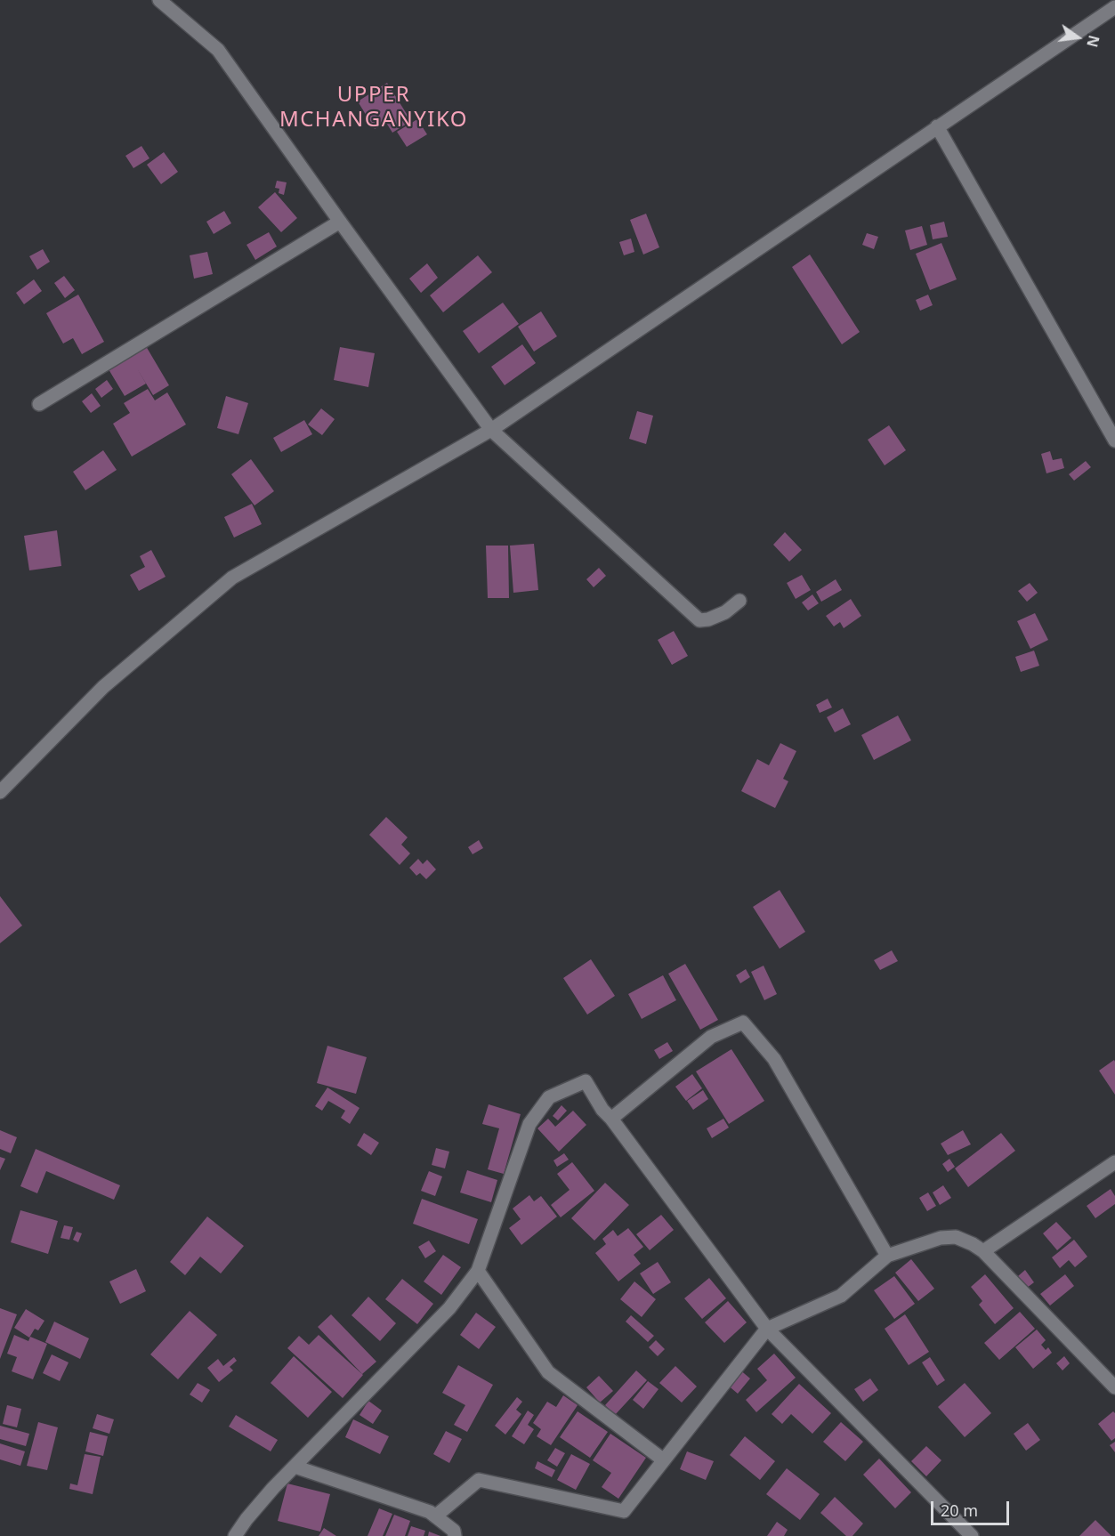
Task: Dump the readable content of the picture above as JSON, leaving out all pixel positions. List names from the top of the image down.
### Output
{
  "districts": ["UPPER MCHANGANYIKO"],
  "scale_bar": "20 m",
  "north": "right"
}
